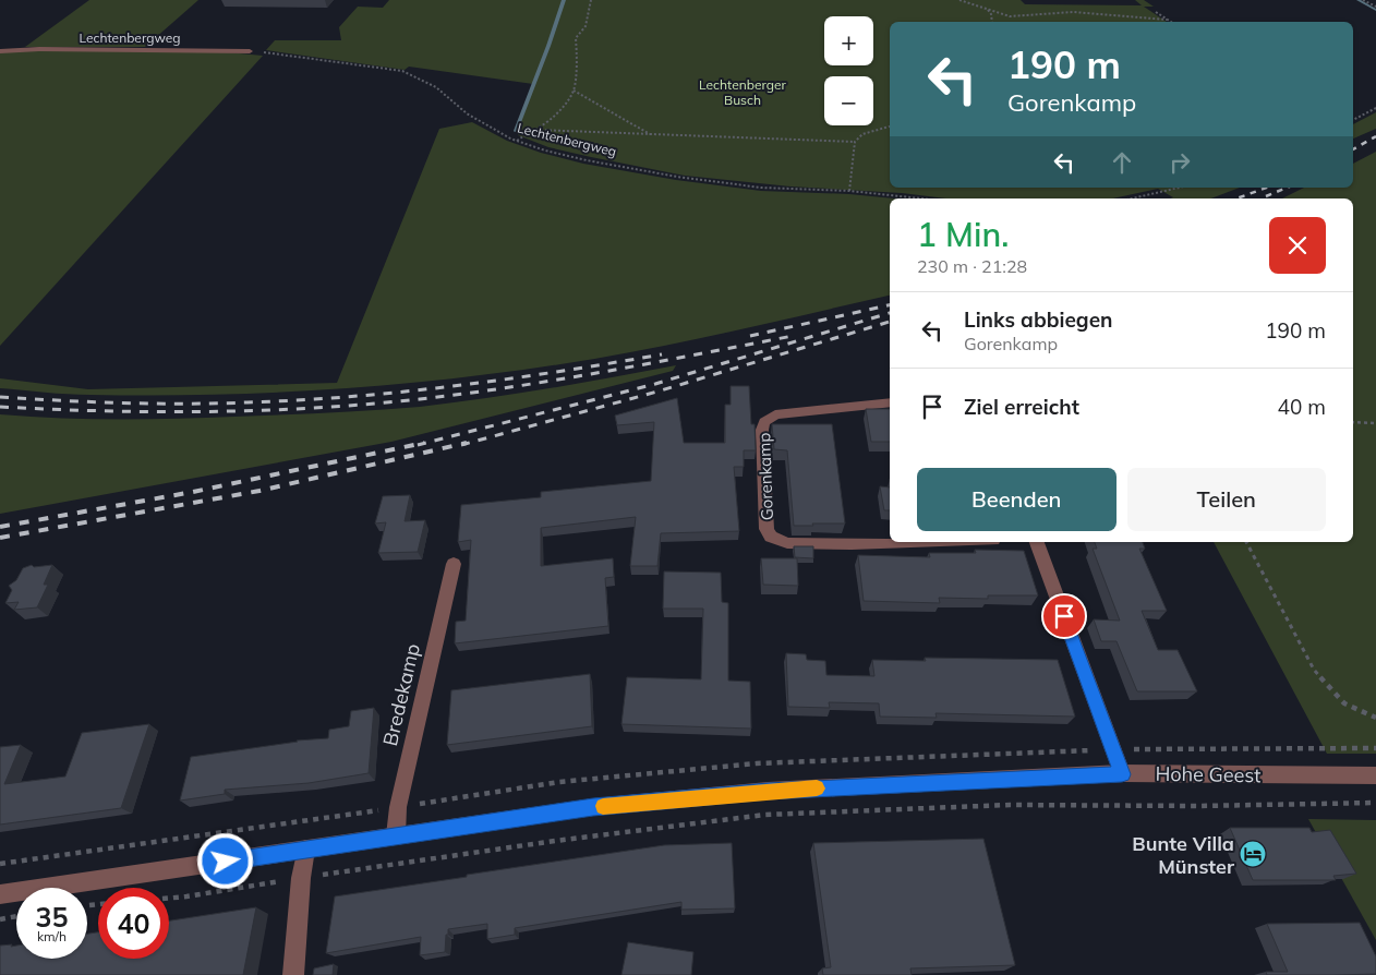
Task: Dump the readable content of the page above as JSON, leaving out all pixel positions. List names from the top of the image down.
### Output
{
  "streets": {
    "street": [
      "Lechtenbergweg",
      "Gorenkamp",
      "Bredekamp",
      "Hohe Geest"
    ]
  },
  "crossings": [
    ["Bredekamp", "Hohe Geest"]
  ],
  "parks": ["Lechtenberger Busch"],
  "places": {
    "hotel": ["Bunte Villa Münster"]
  },
  "page": {
    "map_buttons": ["+", "−"],
    "turn": ["190 m", "Gorenkamp"],
    "heading": ["1 Min.", "230 m · 21:28"],
    "list": [
      {
        "name": "Links abbiegen",
        "note": "Gorenkamp",
        "value": "190 m"
      },
      {
        "name": "Ziel erreicht",
        "value": "40 m"
      }
    ],
    "buttons": ["Beenden", "Teilen"],
    "speed": "35 km/h",
    "limit": "40"
  }
}
